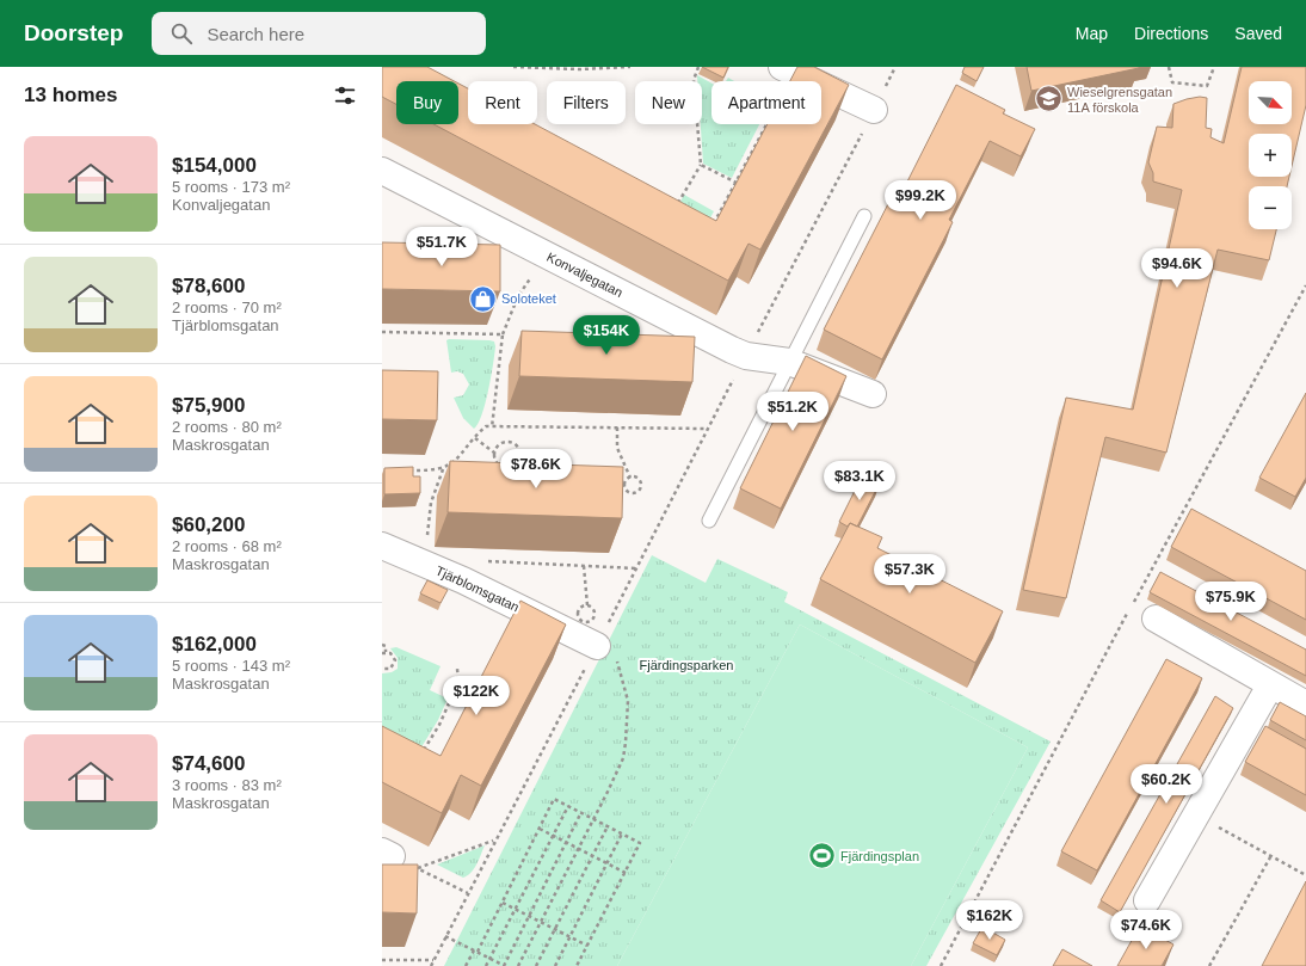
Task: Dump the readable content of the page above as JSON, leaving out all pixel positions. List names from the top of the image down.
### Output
{
  "streets": {
    "street": ["Konvaljegatan", "Tjärblomsgatan"]
  },
  "parks": ["Fjärdingsparken"],
  "places": {
    "school or university": ["Wieselgrensgatan 11A förskola"],
    "shop": ["Soloteket"],
    "sports": ["Fjärdingsplan"]
  },
  "north": "bottom right",
  "page": {
    "header": "Doorstep",
    "search": "Search here",
    "nav": ["Map", "Directions", "Saved"],
    "heading": "13 homes",
    "map_buttons": ["+", "−"],
    "chip": [
      "Buy",
      "Rent",
      "Filters",
      "New",
      "Apartment"
    ],
    "list": [
      {
        "name": "$154,000",
        "note": "5 rooms · 173 m² · Konvaljegatan"
      },
      {
        "name": "$78,600",
        "note": "2 rooms · 70 m² · Tjärblomsgatan"
      },
      {
        "name": "$75,900",
        "note": "2 rooms · 80 m² · Maskrosgatan"
      },
      {
        "name": "$60,200",
        "note": "2 rooms · 68 m² · Maskrosgatan"
      },
      {
        "name": "$162,000",
        "note": "5 rooms · 143 m² · Maskrosgatan"
      },
      {
        "name": "$74,600",
        "note": "3 rooms · 83 m² · Maskrosgatan"
      }
    ],
    "price": [
      "$99.2K",
      "$51.7K",
      "$94.6K",
      "$154K",
      "$51.2K",
      "$78.6K",
      "$83.1K",
      "$57.3K",
      "$75.9K",
      "$122K",
      "$60.2K",
      "$162K",
      "$74.6K"
    ]
  }
}
